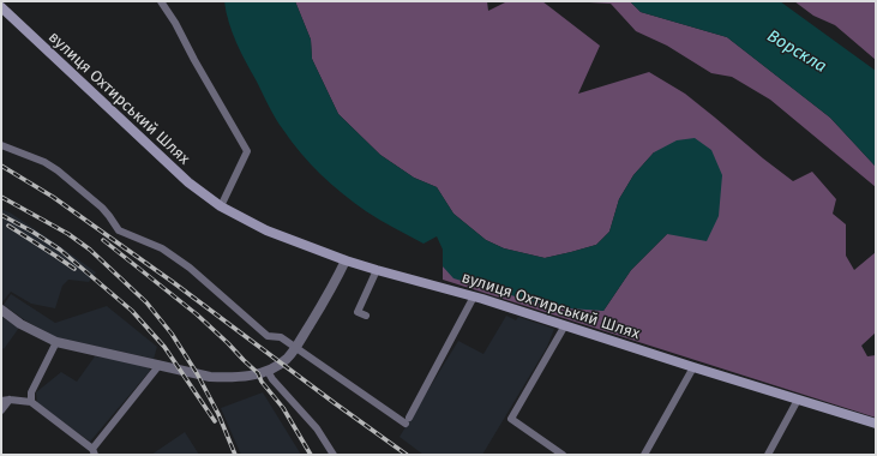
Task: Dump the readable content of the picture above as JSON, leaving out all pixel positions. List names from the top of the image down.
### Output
{
  "streets": {
    "main road": ["вулиця Охтирський Шлях"]
  },
  "water": ["Ворскла"]
}
